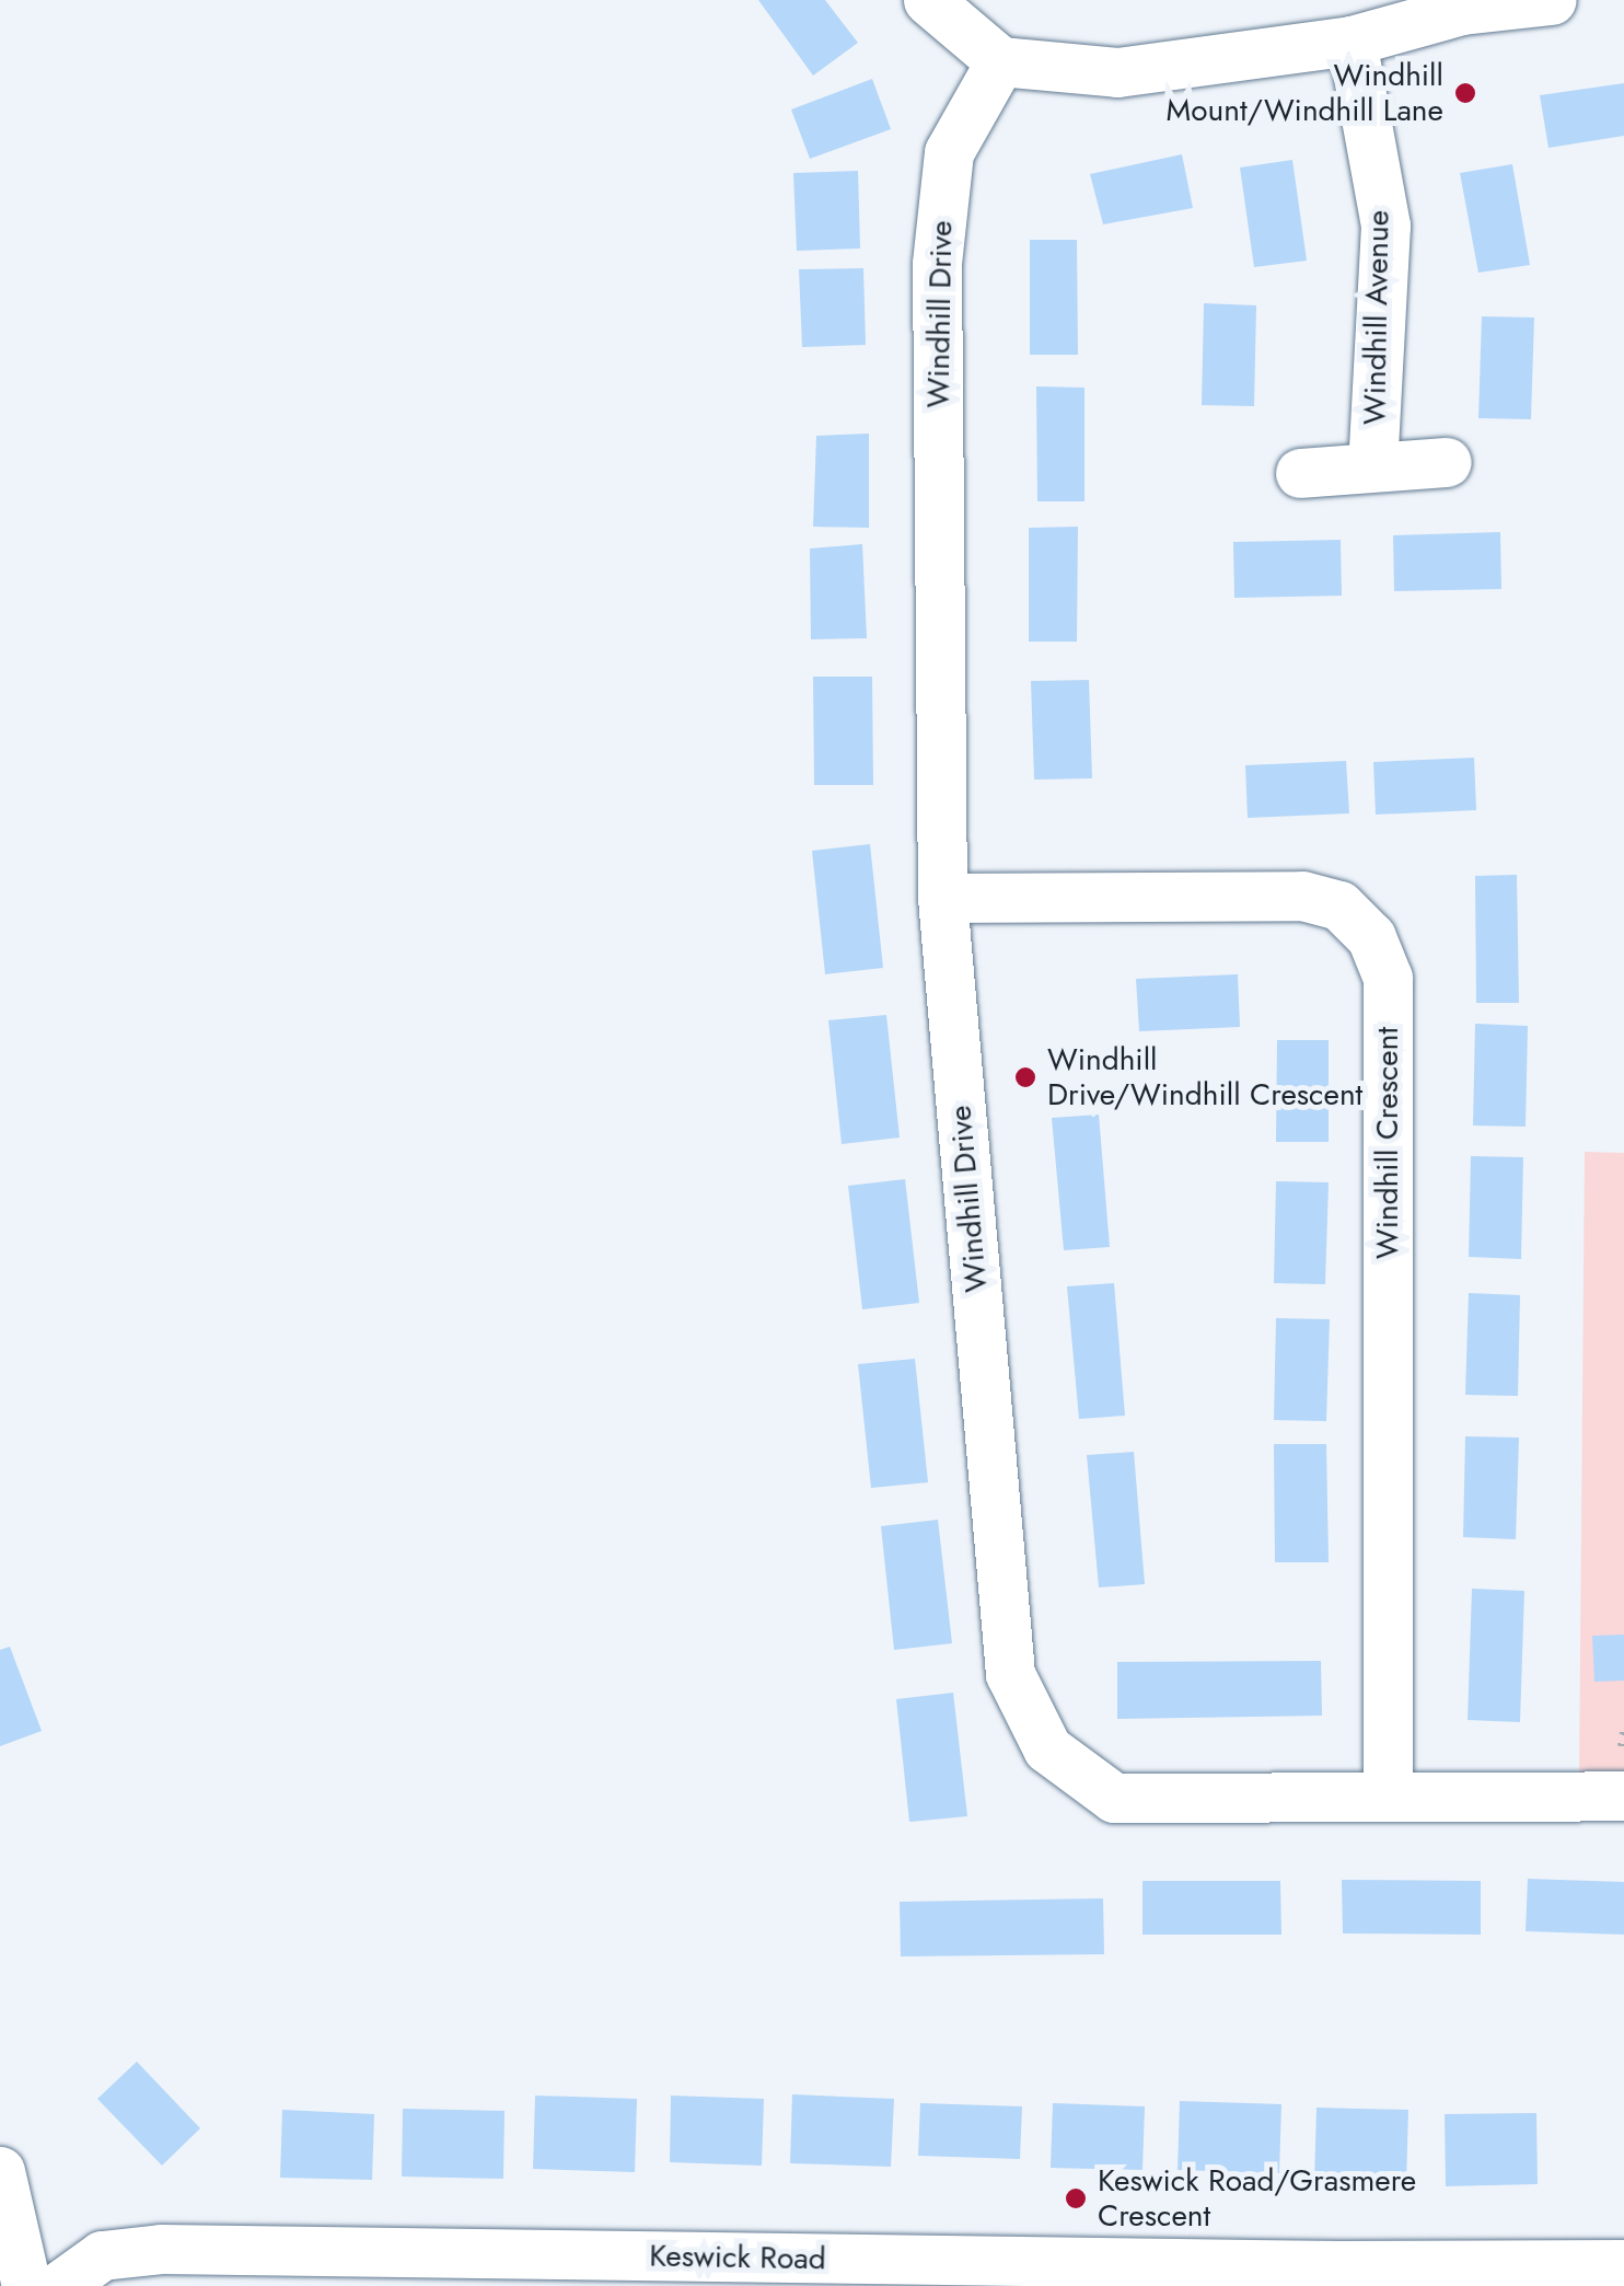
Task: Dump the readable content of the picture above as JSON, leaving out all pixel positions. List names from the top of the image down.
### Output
{
  "streets": {
    "street": [
      "Windhill Drive",
      "Windhill Avenue",
      "Windhill Crescent",
      "Keswick Road"
    ]
  },
  "crossings": [
    ["Windhill Drive", "Windhill Crescent"]
  ],
  "places": ["Windhill Mount/Windhill Lane", "Windhill Drive/Windhill Crescent", "Keswick Road/Grasmere Crescent"]
}
